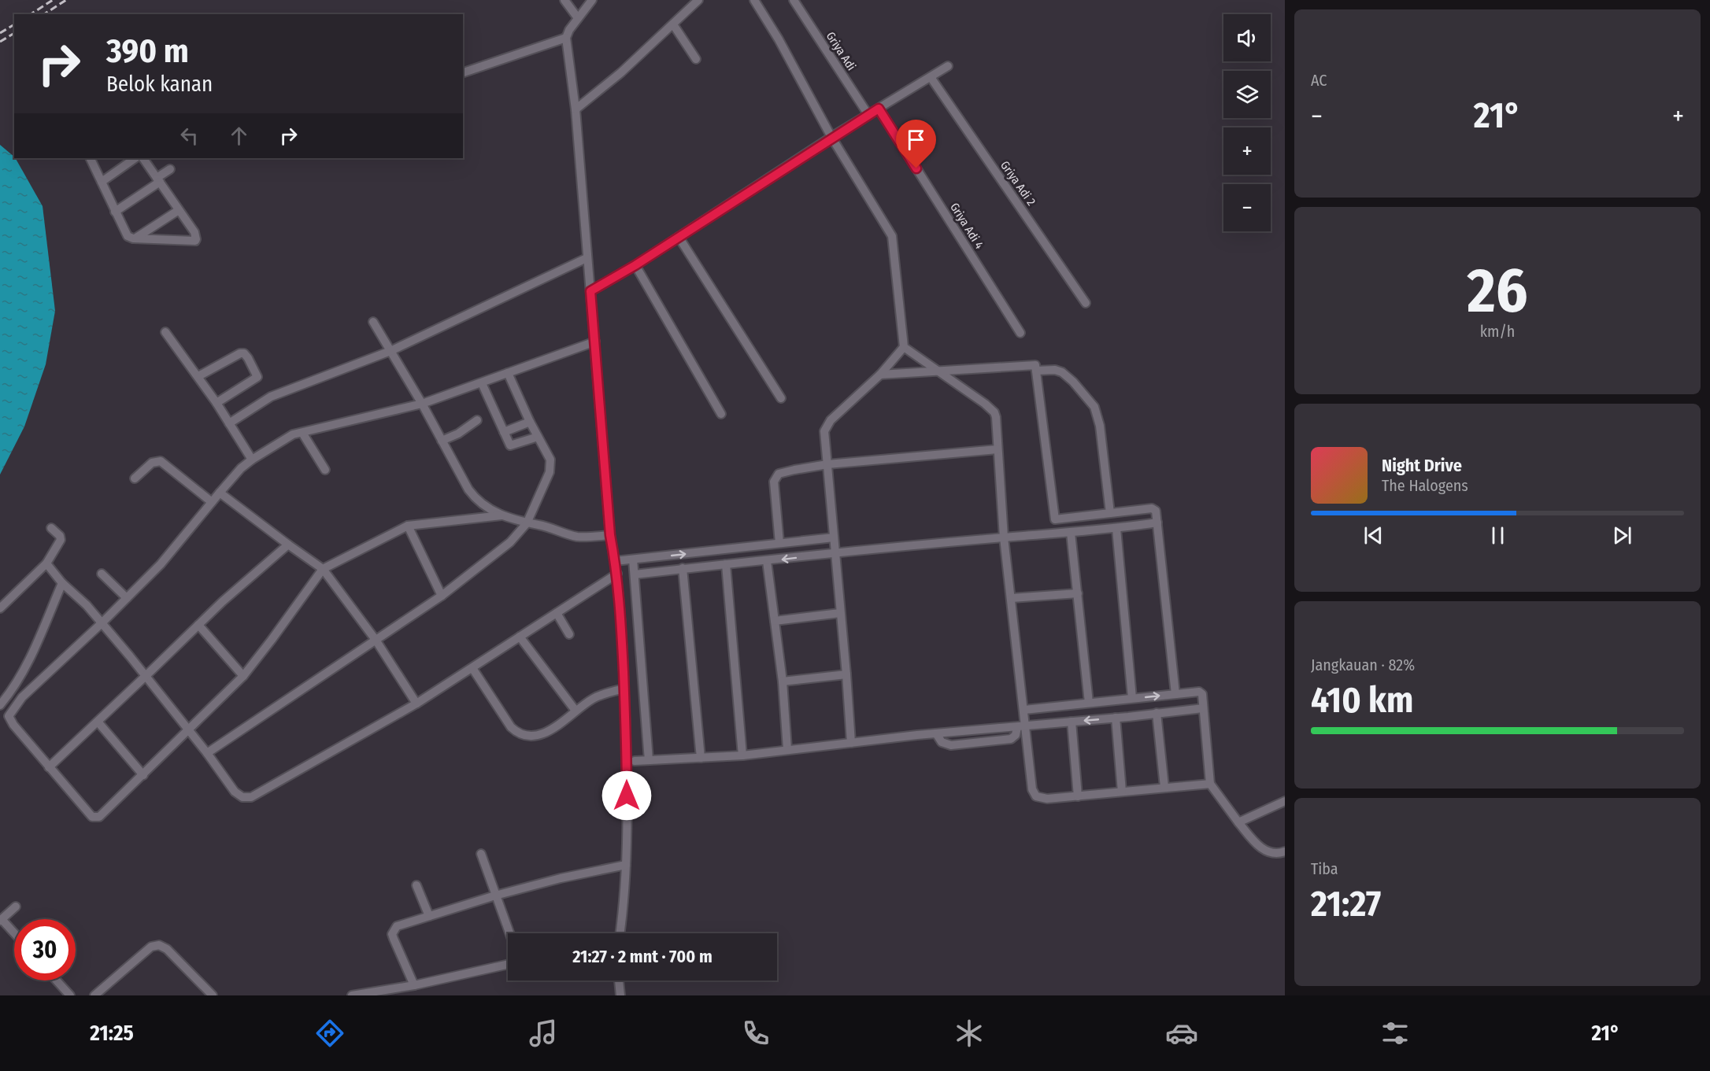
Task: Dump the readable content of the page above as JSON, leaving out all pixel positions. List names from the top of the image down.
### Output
{
  "streets": {
    "street": ["Griya Adi", "Griya Adi 2", "Griya Adi 4"]
  },
  "page": {
    "tile": [
      "AC",
      ["26", "km/h"],
      ["Jangkauan · 82%", "410 km"],
      ["Tiba", "21:27"]
    ],
    "map_buttons": ["+", "−"],
    "turn": ["390 m", "Belok kanan"],
    "heat": ["−", "21°", "+"],
    "song": ["Night Drive", "The Halogens"],
    "limit": "30",
    "trip": "21:27 · 2 mnt · 700 m",
    "tabs": ["21:25", "21°"]
  }
}
